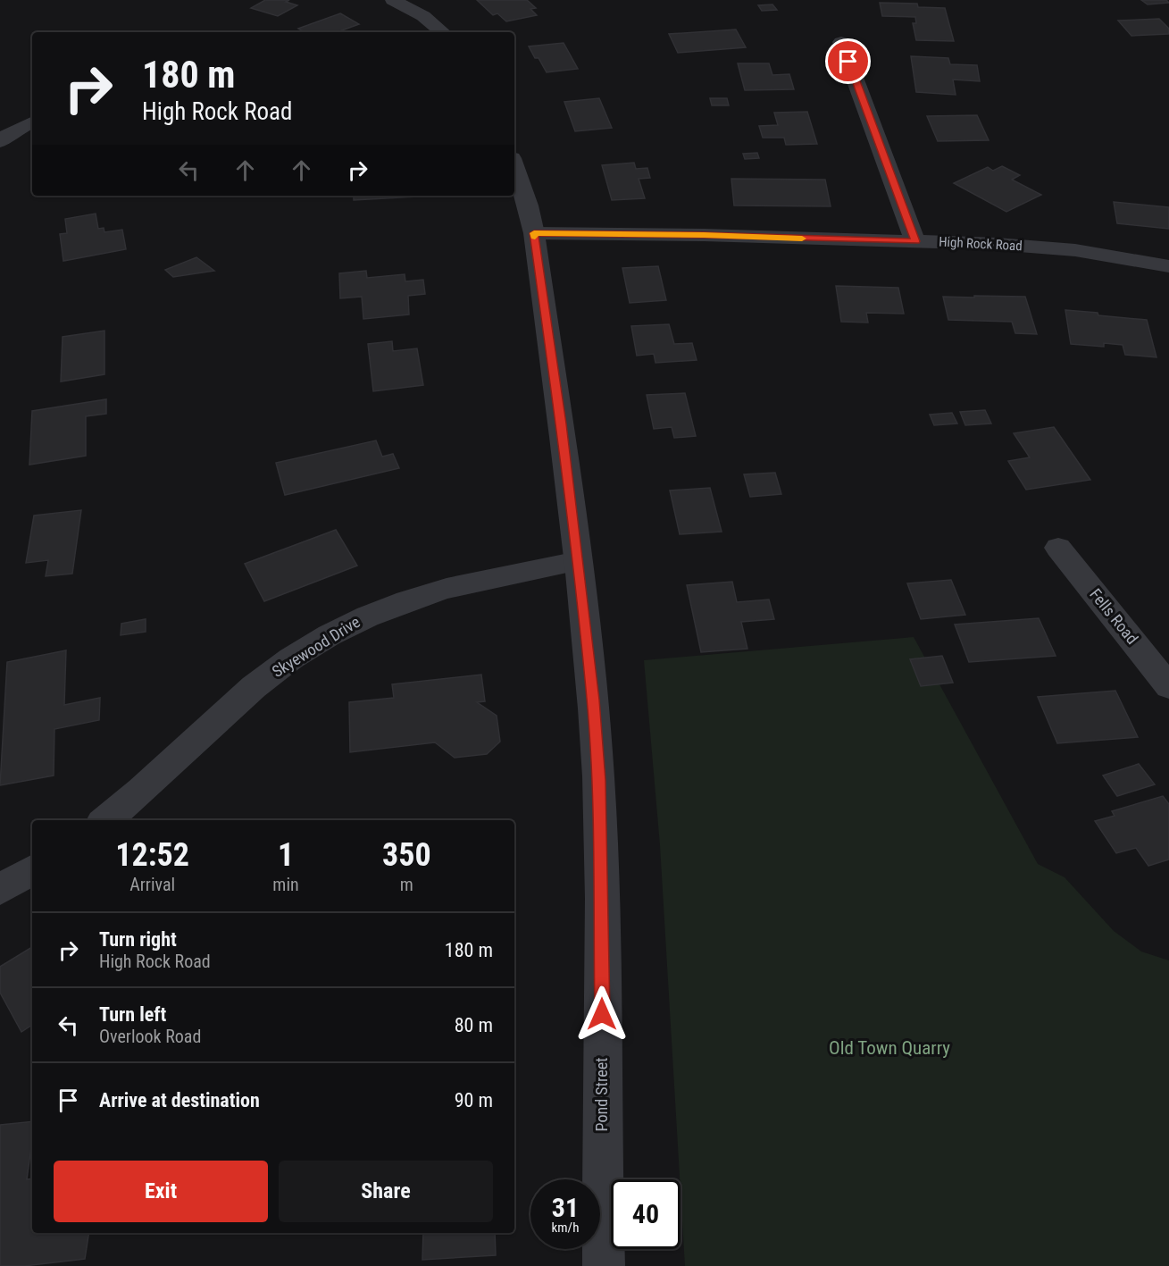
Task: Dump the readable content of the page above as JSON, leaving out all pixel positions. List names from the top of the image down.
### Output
{
  "streets": {
    "street": [
      "High Rock Road",
      "Fells Road",
      "Skyewood Drive",
      "Pond Street"
    ]
  },
  "crossings": [
    ["High Rock Road", "Pond Street"],
    ["Skyewood Drive", "Pond Street"]
  ],
  "parks": ["Old Town Quarry"],
  "page": {
    "turn": ["180 m", "High Rock Road"],
    "eta": [
      "12:52",
      "Arrival",
      "1",
      "min",
      "350",
      "m"
    ],
    "list": [
      {
        "name": "Turn right",
        "note": "High Rock Road",
        "value": "180 m"
      },
      {
        "name": "Turn left",
        "note": "Overlook Road",
        "value": "80 m"
      },
      {
        "name": "Arrive at destination",
        "value": "90 m"
      }
    ],
    "buttons": ["Exit", "Share"],
    "speed": "31 km/h",
    "limit": "40"
  }
}
